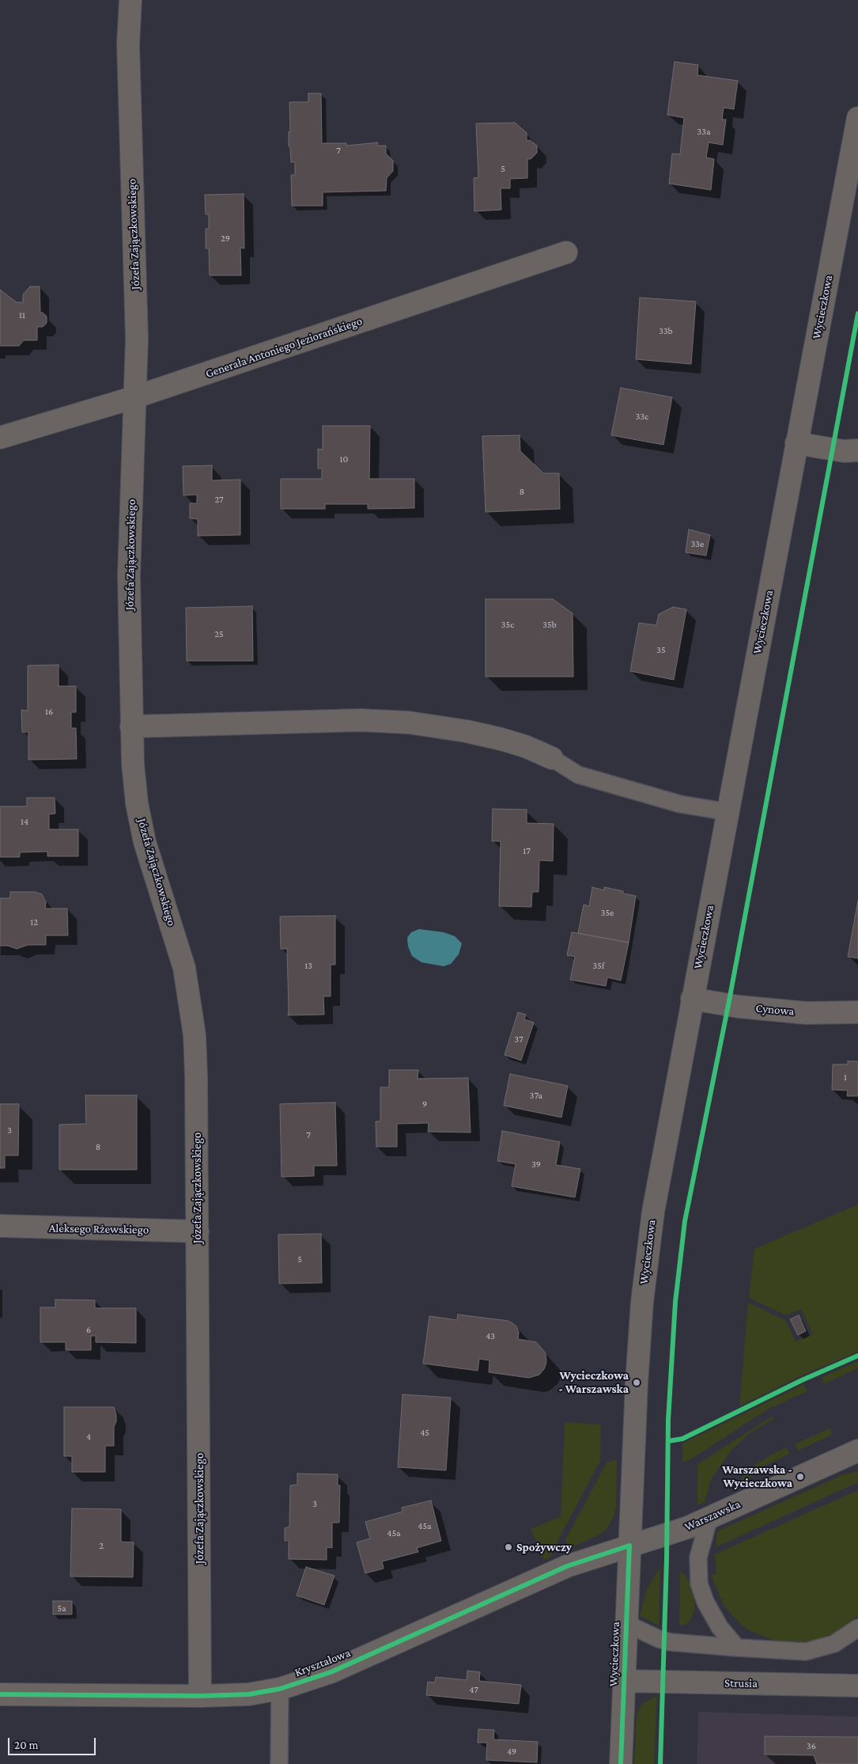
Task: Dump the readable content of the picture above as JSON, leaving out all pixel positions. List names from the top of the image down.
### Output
{
  "streets": {
    "street": [
      "Józefa Zajączkowskiego",
      "Wycieczkowa",
      "Generała Antoniego Jeziorańskiego",
      "Cynowa",
      "Aleksego Rżewskiego",
      "Warszawska",
      "Kryształowa",
      "Strusia"
    ]
  },
  "crossings": [
    ["Józefa Zajączkowskiego", "Generała Antoniego Jeziorańskiego"],
    ["Józefa Zajączkowskiego", "Aleksego Rżewskiego"],
    ["Józefa Zajączkowskiego", "Kryształowa"],
    ["Wycieczkowa", "Cynowa"],
    ["Wycieczkowa", "Warszawska"],
    ["Wycieczkowa", "Kryształowa"],
    ["Wycieczkowa", "Strusia"],
    ["Warszawska", "Kryształowa"]
  ],
  "places": ["Wycieczkowa - Warszawska", "Warszawska - Wycieczkowa", "Spożywczy"],
  "house_numbers": [
    "33a",
    "7",
    "5",
    "29",
    "11",
    "33b",
    "33c",
    "10",
    "8",
    "27",
    "33e",
    "35c",
    "35b",
    "25",
    "35",
    "16",
    "14",
    "17",
    "35e",
    "12",
    "13",
    "35f",
    "37",
    "1",
    "37a",
    "9",
    "3",
    "7",
    "8",
    "39",
    "5",
    "6",
    "43",
    "45",
    "4",
    "3",
    "45a",
    "45a",
    "2",
    "5a",
    "47",
    "36",
    "49"
  ],
  "scale_bar": "20 m"
}
